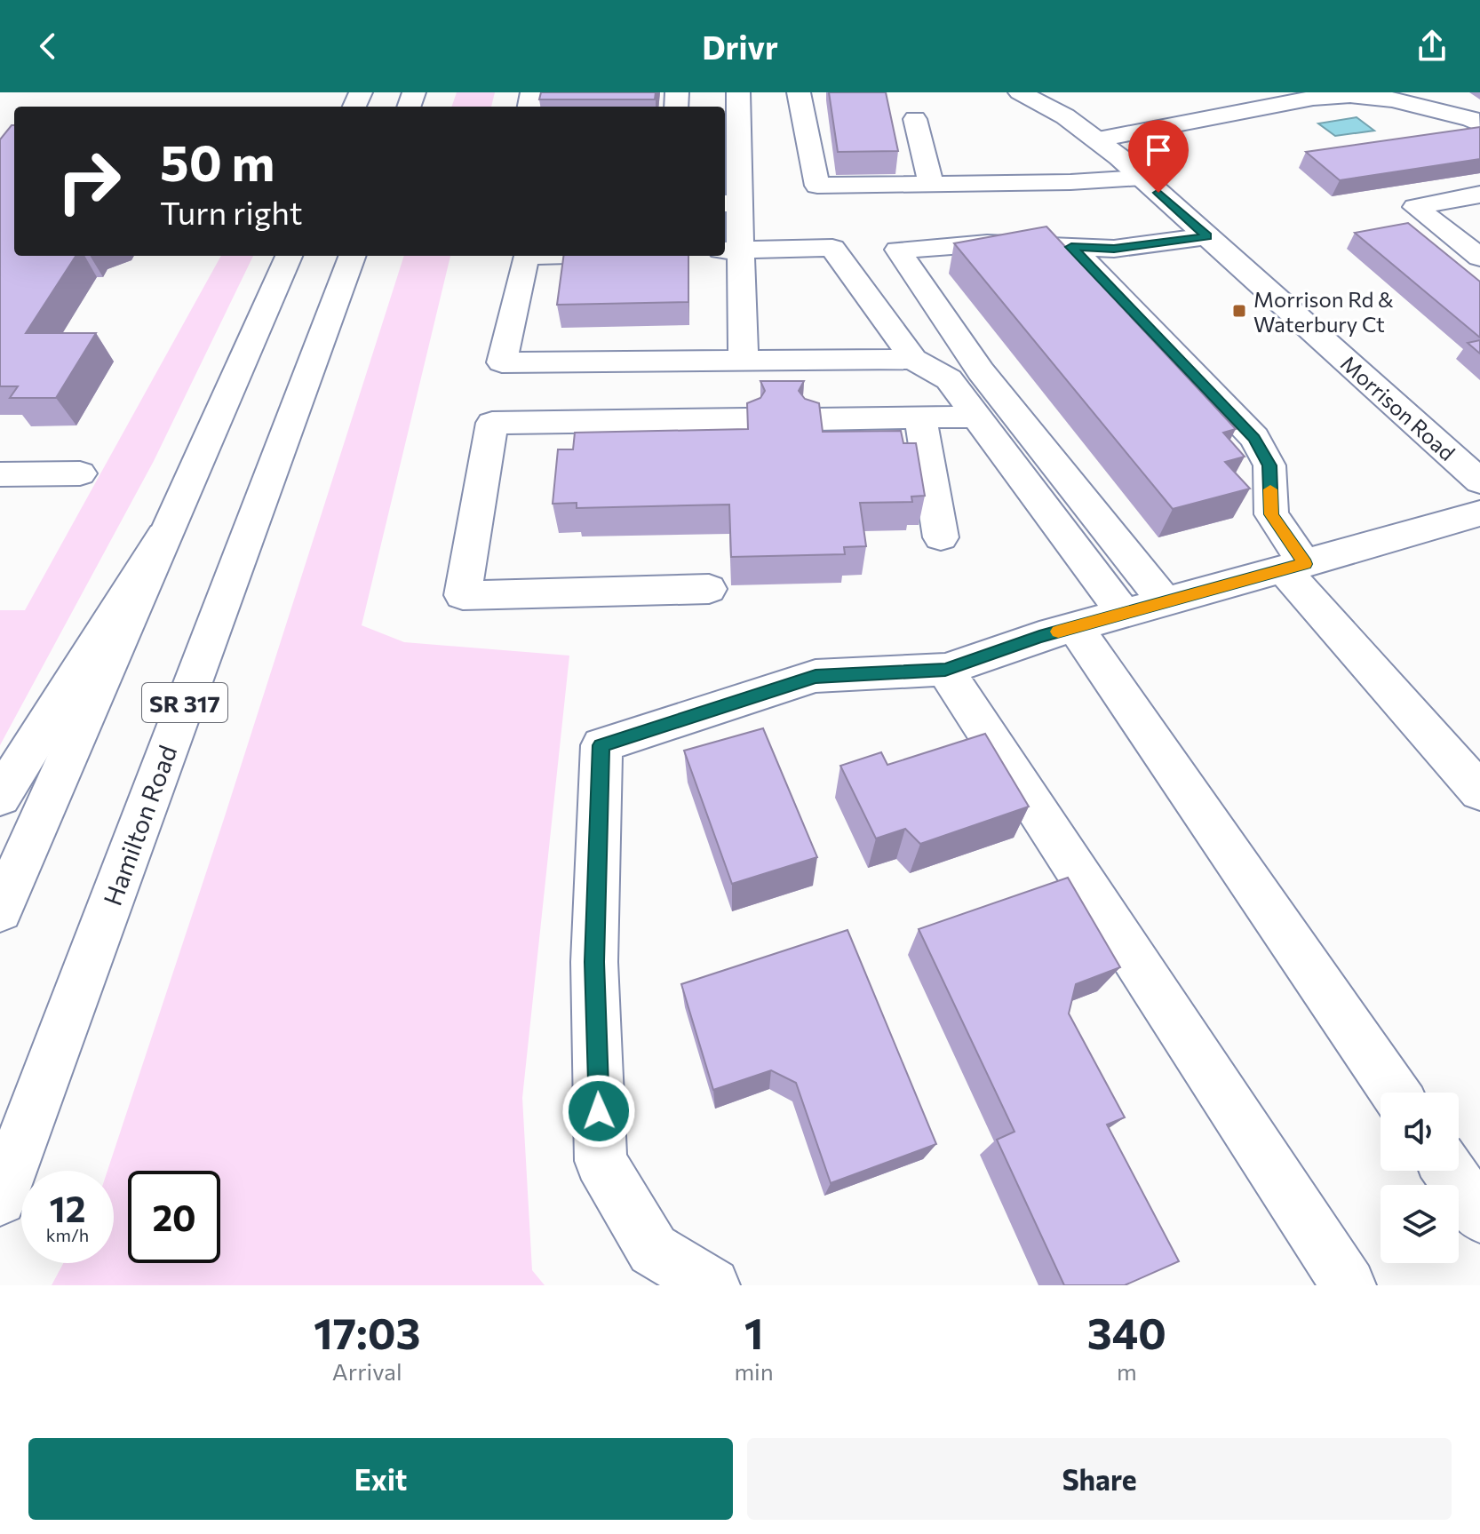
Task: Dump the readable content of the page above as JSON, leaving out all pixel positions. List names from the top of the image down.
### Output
{
  "streets": {
    "main road": ["Morrison Road", "SR 317", "Hamilton Road"]
  },
  "places": {
    "transit": ["Morrison Rd & Waterbury Ct"]
  },
  "page": {
    "header": "Drivr",
    "turn": ["50 m", "Turn right"],
    "speed": "12 km/h",
    "limit": "20",
    "eta": [
      "17:03",
      "Arrival",
      "1",
      "min",
      "340",
      "m"
    ],
    "buttons": ["Exit", "Share"]
  }
}
